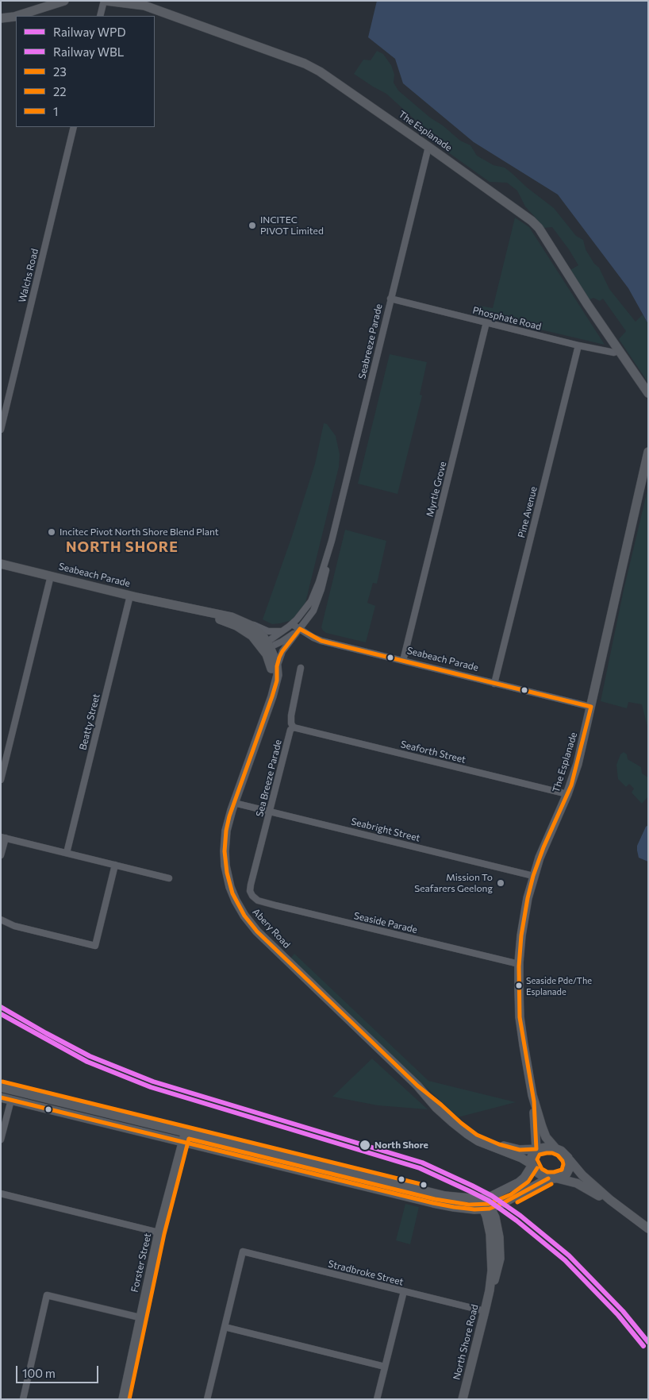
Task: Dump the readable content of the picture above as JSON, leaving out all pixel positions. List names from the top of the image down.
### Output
{
  "streets": {
    "main road": [
      "The Esplanade",
      "Seabeach Parade",
      "Abery Road",
      "Forster Street",
      "North Shore Road"
    ],
    "street": [
      "Walchs Road",
      "Phosphate Road",
      "Seabreeze Parade",
      "Myrtle Grove",
      "Pine Avenue",
      "Beatty Street",
      "Seaforth Street",
      "Sea Breeze Parade",
      "Seabright Street",
      "Seaside Parade",
      "Stradbroke Street"
    ]
  },
  "crossings": [
    ["The Esplanade", "Phosphate Road"],
    ["The Esplanade", "Seabreeze Parade"],
    ["The Esplanade", "Seabeach Parade"],
    ["The Esplanade", "Seaforth Street"],
    ["The Esplanade", "Seabright Street"],
    ["The Esplanade", "Seaside Parade"],
    ["The Esplanade", "Abery Road"],
    ["Phosphate Road", "Seabreeze Parade"],
    ["Phosphate Road", "Myrtle Grove"],
    ["Phosphate Road", "Pine Avenue"],
    ["Seabreeze Parade", "Seabeach Parade"],
    ["Seabreeze Parade", "Abery Road"],
    ["Myrtle Grove", "Seabeach Parade"],
    ["Pine Avenue", "Seabeach Parade"],
    ["Seabeach Parade", "Beatty Street"],
    ["Seabeach Parade", "Abery Road"],
    ["Seaforth Street", "Sea Breeze Parade"],
    ["Sea Breeze Parade", "Seabright Street"],
    ["Sea Breeze Parade", "Seaside Parade"],
    ["Seabright Street", "Abery Road"],
    ["Stradbroke Street", "North Shore Road"]
  ],
  "districts": ["NORTH SHORE"],
  "places": [
    "INCITEC PIVOT Limited",
    "Incitec Pivot North Shore Blend Plant",
    "Mission To Seafarers Geelong",
    "Seaside Pde/The Esplanade",
    "North Shore"
  ],
  "lines": [
    "transit line 23",
    "rail line WPD",
    "rail line WBL",
    "transit line 1",
    "transit line 22"
  ],
  "legend": [
    "Railway WPD",
    "Railway WBL",
    "23",
    "22",
    "1"
  ],
  "scale_bar": "100 m"
}
